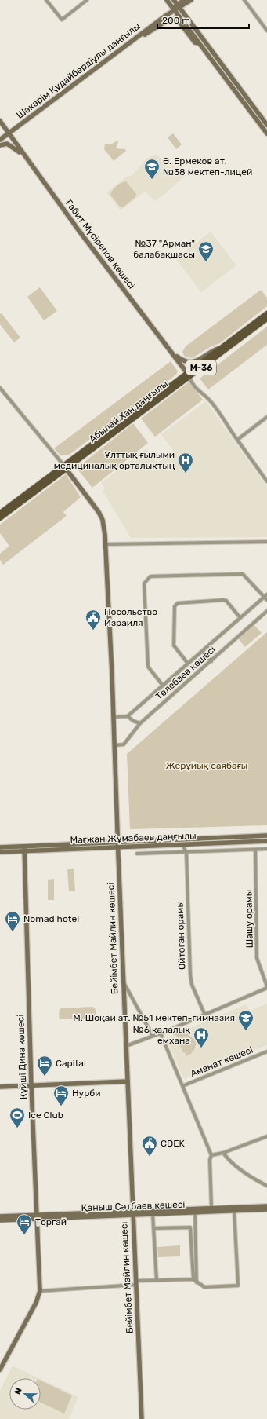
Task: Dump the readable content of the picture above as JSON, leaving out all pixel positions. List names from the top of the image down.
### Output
{
  "streets": {
    "main road": ["M-36", "Абылай Хан даңғылы"],
    "street": [
      "Шәкәрім Құдайбердіұлы даңғылы",
      "Ғабит Мүсірепов көшесі",
      "Төлебаев көшесі",
      "Мағжан Жұмабаев даңғылы",
      "Шашу орамы",
      "Ойтоған орамы",
      "Бейімбет Майлин көшесі",
      "Күйші Дина көшесі",
      "Аманат көшесі",
      "Қаныш Сәтбаев көшесі"
    ]
  },
  "crossings": [
    ["Шәкәрім Құдайбердіұлы даңғылы", "Ғабит Мүсірепов көшесі"],
    ["Ғабит Мүсірепов көшесі", "Абылай Хан даңғылы"],
    ["Абылай Хан даңғылы", "Бейімбет Майлин көшесі"],
    ["Төлебаев көшесі", "Бейімбет Майлин көшесі"],
    ["Мағжан Жұмабаев даңғылы", "Бейімбет Майлин көшесі"],
    ["Мағжан Жұмабаев даңғылы", "Күйші Дина көшесі"],
    ["Бейімбет Майлин көшесі", "Қаныш Сәтбаев көшесі"],
    ["Күйші Дина көшесі", "Қаныш Сәтбаев көшесі"]
  ],
  "parks": ["Жерұйық саябағы"],
  "places": {
    "school or university": ["Ә. Ермеков ат. №38 мектеп-лицей", "№37 \"Арман\" балабақшасы", "М. Шоқай ат. №51 мектеп-гимназия"],
    "hospital": ["Ұлттық ғылыми медициналық орталықтың", "№6 қалалық емхана"],
    "public building": ["Посольство Израиля", "CDEK"],
    "hotel": [
      "Nomad hotel",
      "Capital",
      "Нурби",
      "Торгай"
    ],
    "sports": ["Ice Club"]
  },
  "scale_bar": "200 m",
  "north": "left"
}
